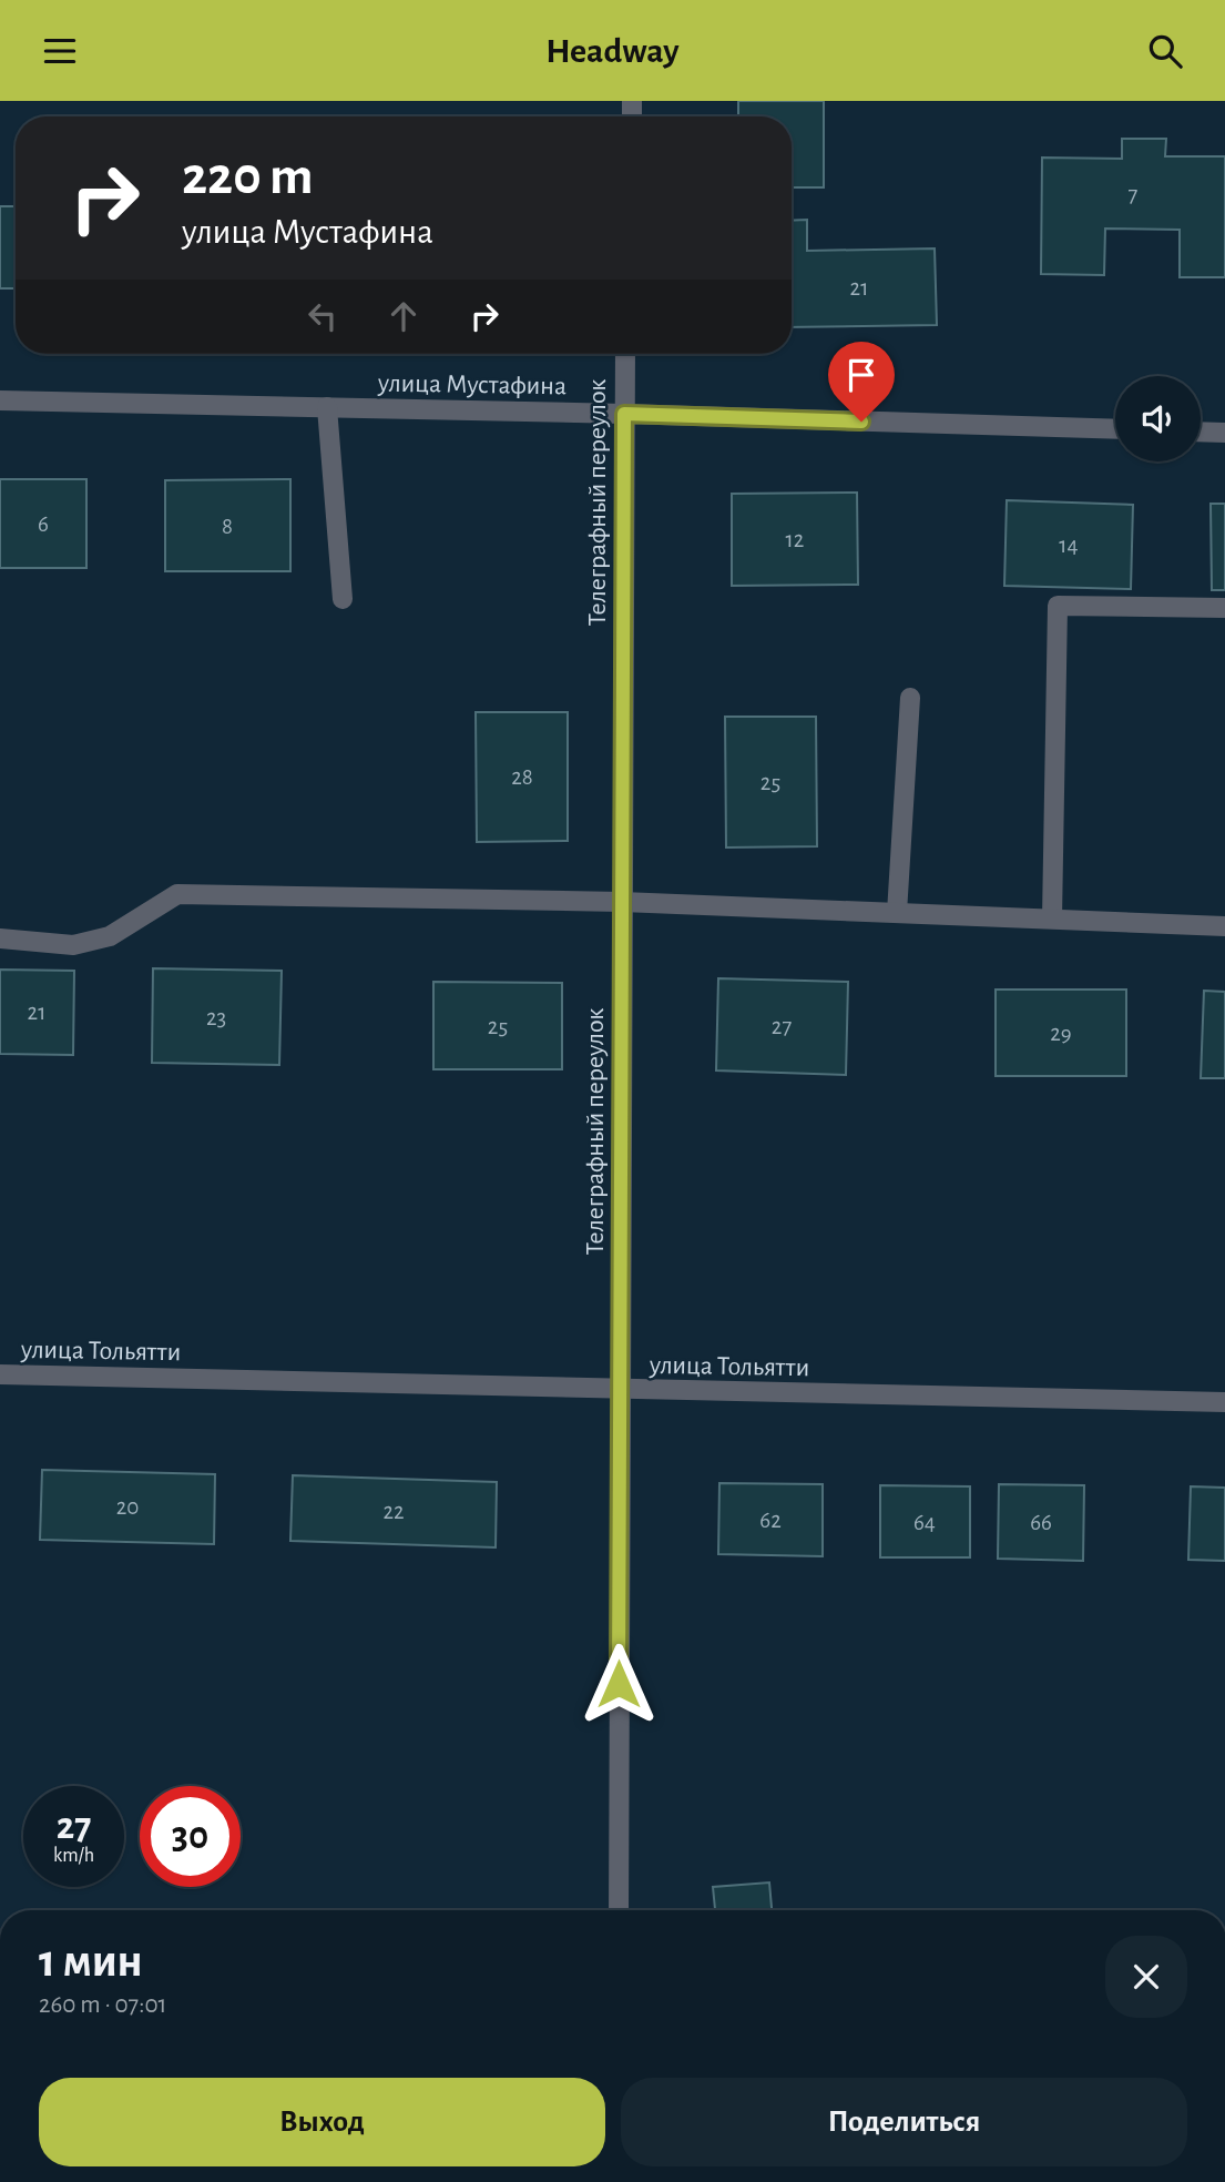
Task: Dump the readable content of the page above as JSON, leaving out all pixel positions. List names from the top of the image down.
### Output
{
  "streets": {
    "street": ["улица Мустафина", "Телеграфный переулок", "улица Тольятти"]
  },
  "crossings": [
    ["улица Мустафина", "Телеграфный переулок"],
    ["Телеграфный переулок", "улица Тольятти"]
  ],
  "house_numbers": [
    "7",
    "21",
    "6",
    "8",
    "12",
    "14",
    "28",
    "25",
    "21",
    "23",
    "25",
    "27",
    "29",
    "20",
    "22",
    "62",
    "64",
    "66"
  ],
  "page": {
    "header": "Headway",
    "turn": ["220 m", "улица Мустафина"],
    "speed": "27 km/h",
    "limit": "30",
    "heading": ["1 мин", "260 m · 07:01"],
    "buttons": ["Выход", "Поделиться"]
  }
}
